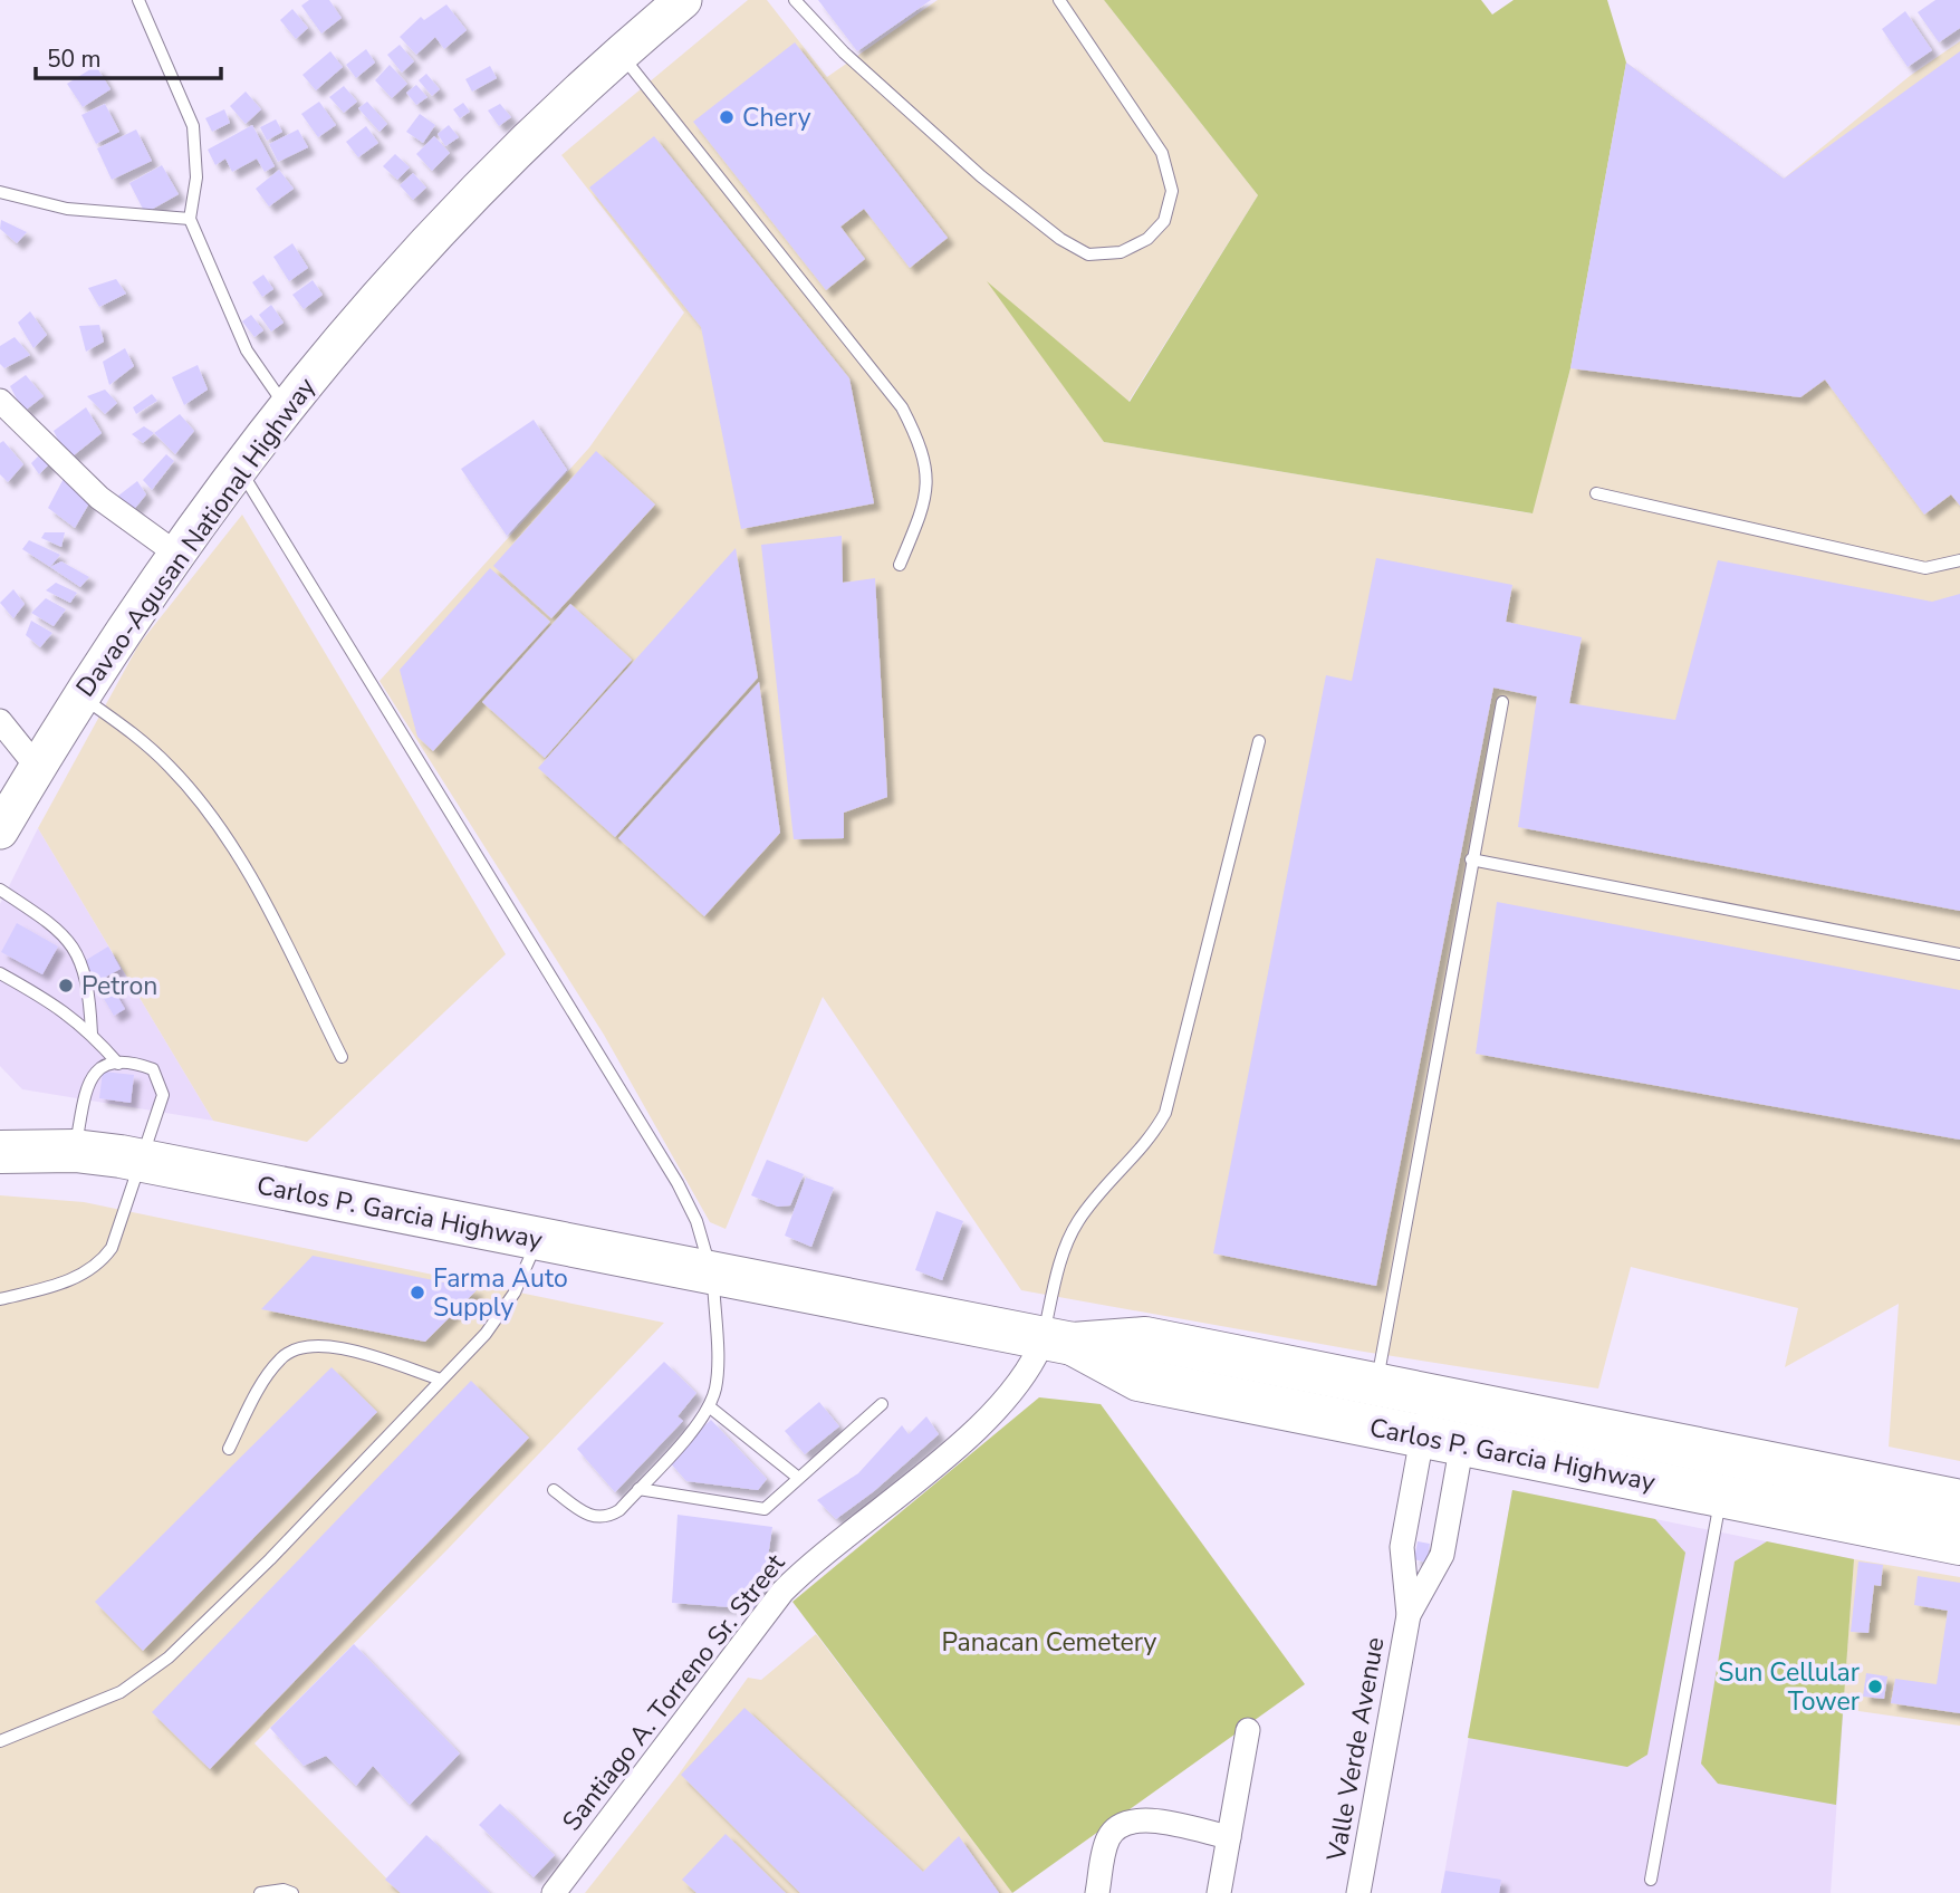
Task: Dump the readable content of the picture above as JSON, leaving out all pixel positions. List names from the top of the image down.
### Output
{
  "streets": {
    "highway": ["Carlos P. Garcia Highway"],
    "main road": ["Davao-Agusan National Highway"],
    "street": ["Santiago A. Torreno Sr. Street", "Valle Verde Avenue"]
  },
  "crossings": [
    ["Carlos P. Garcia Highway", "Santiago A. Torreno Sr. Street"],
    ["Carlos P. Garcia Highway", "Valle Verde Avenue"]
  ],
  "parks": ["Panacan Cemetery"],
  "places": [
    "Chery",
    "Petron",
    "Farma Auto Supply",
    "Sun Cellular Tower"
  ],
  "scale_bar": "50 m"
}
